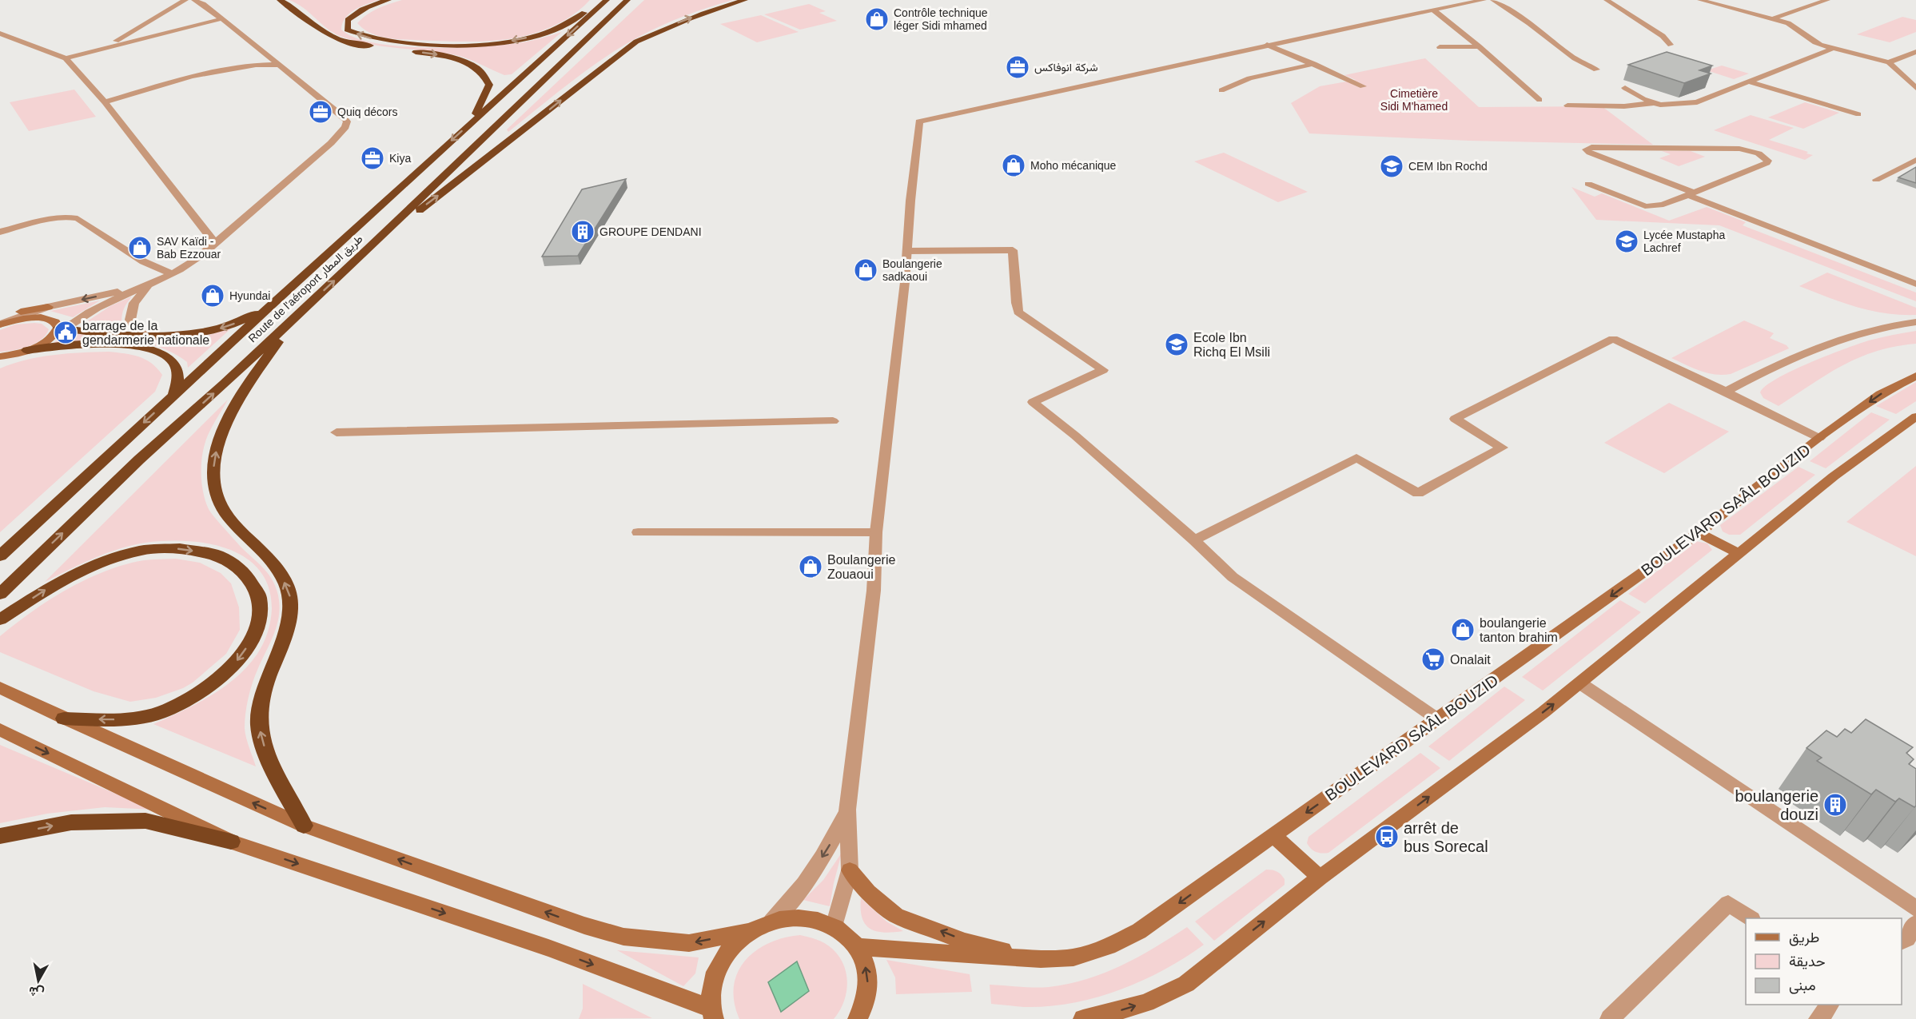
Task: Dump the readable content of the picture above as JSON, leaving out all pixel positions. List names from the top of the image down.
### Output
{
  "streets": {
    "highway": ["Route de l'aéroport طريق المطار"],
    "main road": ["BOULEVARD SAÂL BOUZID"]
  },
  "parks": ["Cimetière Sidi M'hamed"],
  "places": {
    "shop": [
      "Contrôle technique léger Sidi mhamed",
      "Moho mécanique",
      "SAV Kaïdi - Bab Ezzouar",
      "Boulangerie sadkaoui",
      "Hyundai",
      "Boulangerie Zouaoui",
      "boulangerie tanton brahim"
    ],
    "office": ["شركة انوفاكس", "Quiq décors", "Kiya"],
    "school or university": ["CEM Ibn Rochd", "Lycée Mustapha Lachref", "Ecole Ibn Richq El Msili"],
    "building": ["GROUPE DENDANI", "boulangerie douzi"],
    "public building": ["barrage de la gendarmerie nationale"],
    "supermarket": ["Onalait"],
    "bus stop": ["arrêt de bus Sorecal"]
  },
  "legend": ["طريق", "حديقة", "مبنى"],
  "north": "bottom"
}
